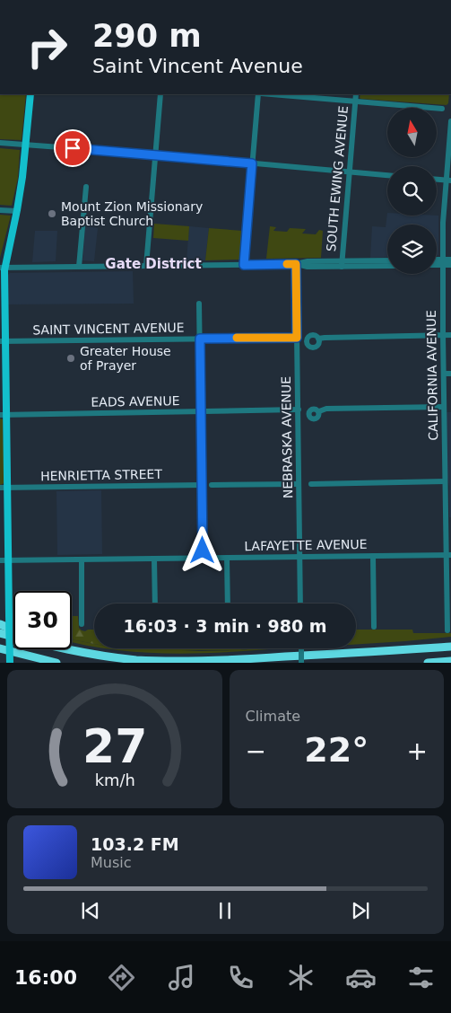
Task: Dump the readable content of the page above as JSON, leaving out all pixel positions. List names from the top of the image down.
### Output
{
  "streets": {
    "street": [
      "SOUTH EWING AVENUE",
      "SAINT VINCENT AVENUE",
      "CALIFORNIA AVENUE",
      "EADS AVENUE",
      "NEBRASKA AVENUE",
      "HENRIETTA STREET",
      "LAFAYETTE AVENUE"
    ]
  },
  "crossings": [
    ["SAINT VINCENT AVENUE", "NEBRASKA AVENUE"],
    ["CALIFORNIA AVENUE", "LAFAYETTE AVENUE"],
    ["EADS AVENUE", "NEBRASKA AVENUE"],
    ["NEBRASKA AVENUE", "LAFAYETTE AVENUE"]
  ],
  "districts": ["Gate District"],
  "places": ["Mount Zion Missionary Baptist Church", "Greater House of Prayer"],
  "north": "top",
  "page": {
    "turn": ["290 m", "Saint Vincent Avenue"],
    "limit": "30",
    "trip": "16:03 · 3 min · 980 m",
    "tile": "Climate",
    "heat": ["−", "22°", "+"],
    "song": ["103.2 FM", "Music"],
    "tabs": "16:00",
    "gauge": ["27", "km/h"]
  }
}
